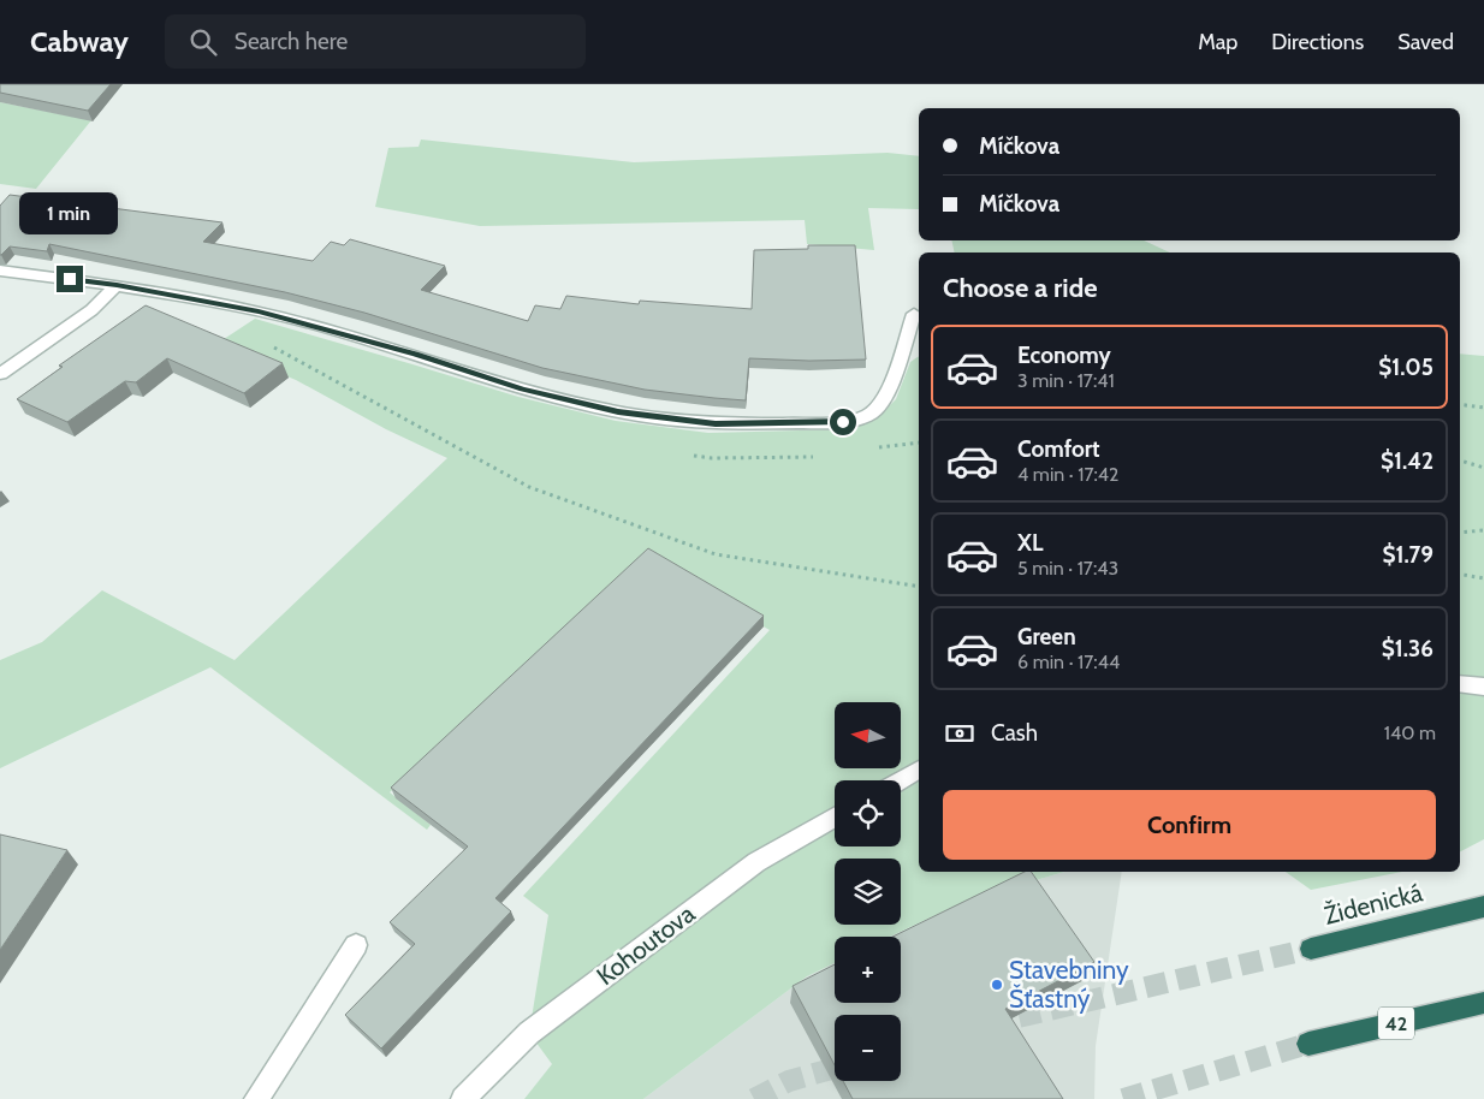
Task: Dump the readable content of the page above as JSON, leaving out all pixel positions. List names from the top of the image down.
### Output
{
  "streets": {
    "highway": ["Židenická", "42"],
    "street": ["Kohoutova"]
  },
  "places": ["Stavebniny Šťastný"],
  "north": "left",
  "page": {
    "header": "Cabway",
    "search": "Search here",
    "nav": ["Map", "Directions", "Saved"],
    "banner": ["Míčkova", "Míčkova"],
    "bubble": "1 min",
    "heading": "Choose a ride",
    "list": [
      {
        "name": "Economy",
        "note": "3 min · 17:41",
        "value": "$1.05"
      },
      {
        "name": "Comfort",
        "note": "4 min · 17:42",
        "value": "$1.42"
      },
      {
        "name": "XL",
        "note": "5 min · 17:43",
        "value": "$1.79"
      },
      {
        "name": "Green",
        "note": "6 min · 17:44",
        "value": "$1.36"
      }
    ],
    "pay": ["Cash", "140 m"],
    "map_buttons": ["+", "−"],
    "buttons": "Confirm"
  }
}
